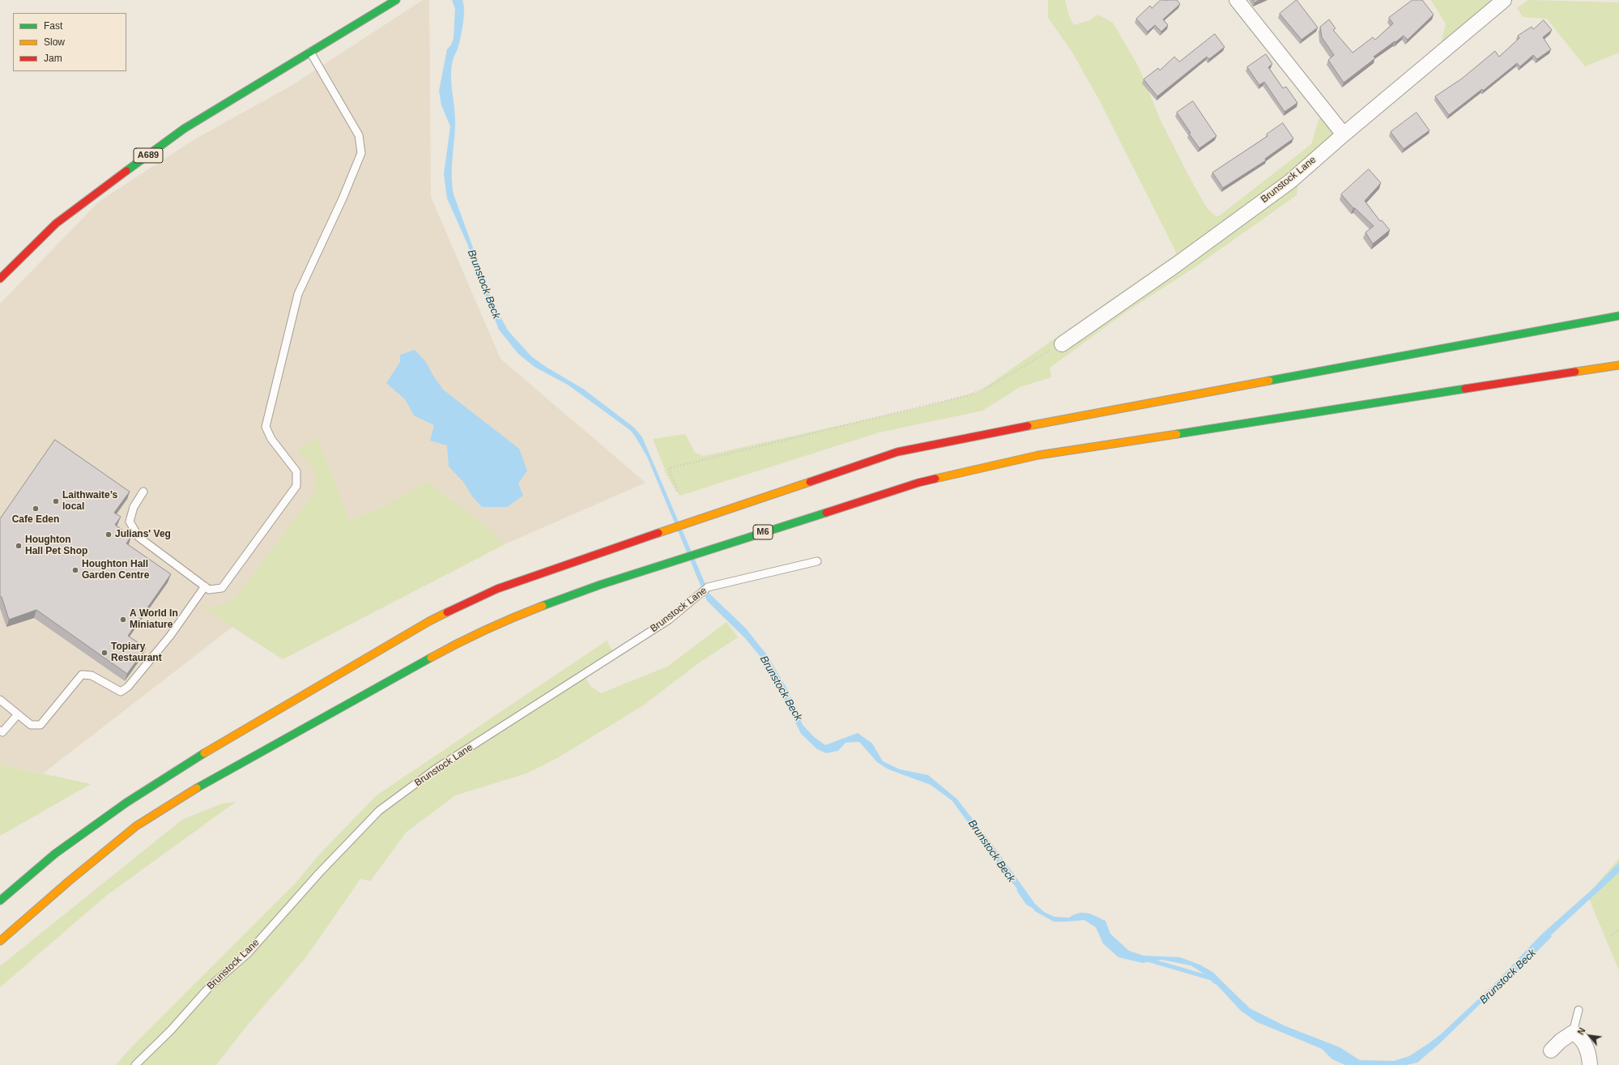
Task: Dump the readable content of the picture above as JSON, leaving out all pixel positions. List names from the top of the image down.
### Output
{
  "streets": {
    "highway": ["A689", "M6"],
    "street": ["Brunstock Lane"]
  },
  "water": ["Brunstock Beck"],
  "places": [
    "Laithwaite’s local",
    "Cafe Eden",
    "Julians' Veg",
    "Houghton Hall Pet Shop",
    "Houghton Hall Garden Centre",
    "A World In Miniature",
    "Topiary Restaurant"
  ],
  "legend": ["Fast", "Slow", "Jam"],
  "north": "top left"
}
